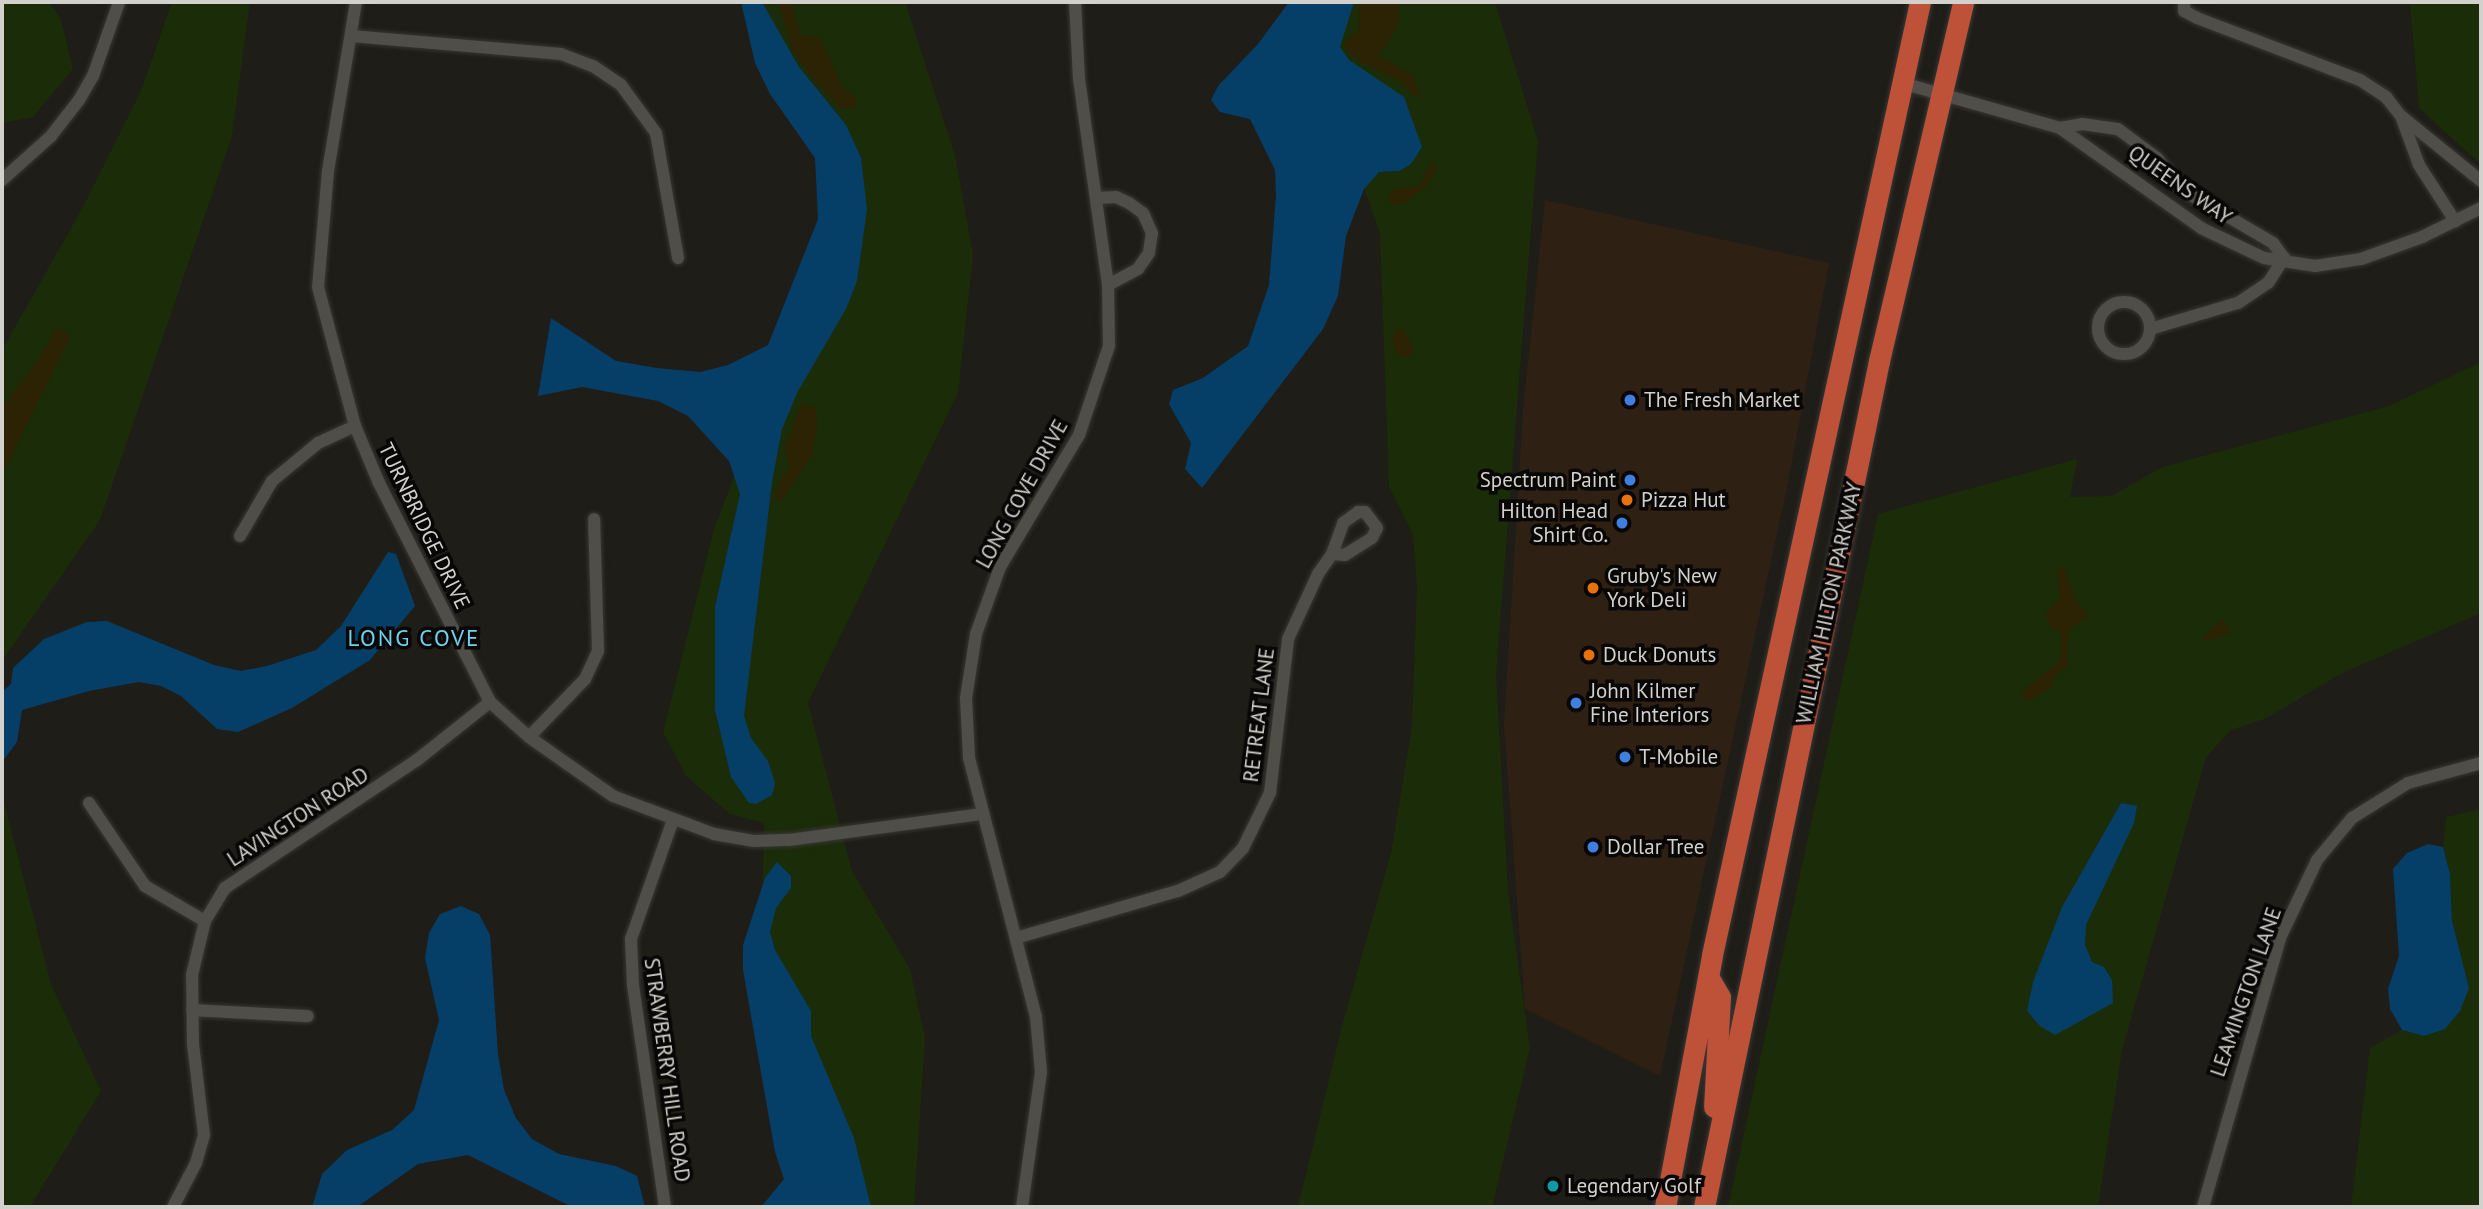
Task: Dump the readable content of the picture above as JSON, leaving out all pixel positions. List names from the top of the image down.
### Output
{
  "streets": {
    "highway": ["WILLIAM HILTON PARKWAY"],
    "street": [
      "QUEENS WAY",
      "LONG COVE DRIVE",
      "TURNBRIDGE DRIVE",
      "RETREAT LANE",
      "LAVINGTON ROAD",
      "LEAMINGTON LANE",
      "STRAWBERRY HILL ROAD"
    ]
  },
  "crossings": [
    ["QUEENS WAY", "WILLIAM HILTON PARKWAY"],
    ["LONG COVE DRIVE", "TURNBRIDGE DRIVE"],
    ["LONG COVE DRIVE", "RETREAT LANE"],
    ["TURNBRIDGE DRIVE", "LAVINGTON ROAD"],
    ["TURNBRIDGE DRIVE", "STRAWBERRY HILL ROAD"]
  ],
  "districts": ["LONG COVE"],
  "places": [
    "The Fresh Market",
    "Spectrum Paint",
    "Pizza Hut",
    "Hilton Head Shirt Co.",
    "Gruby's New York Deli",
    "Duck Donuts",
    "John Kilmer Fine Interiors",
    "T-Mobile",
    "Dollar Tree",
    "Legendary Golf"
  ]
}
